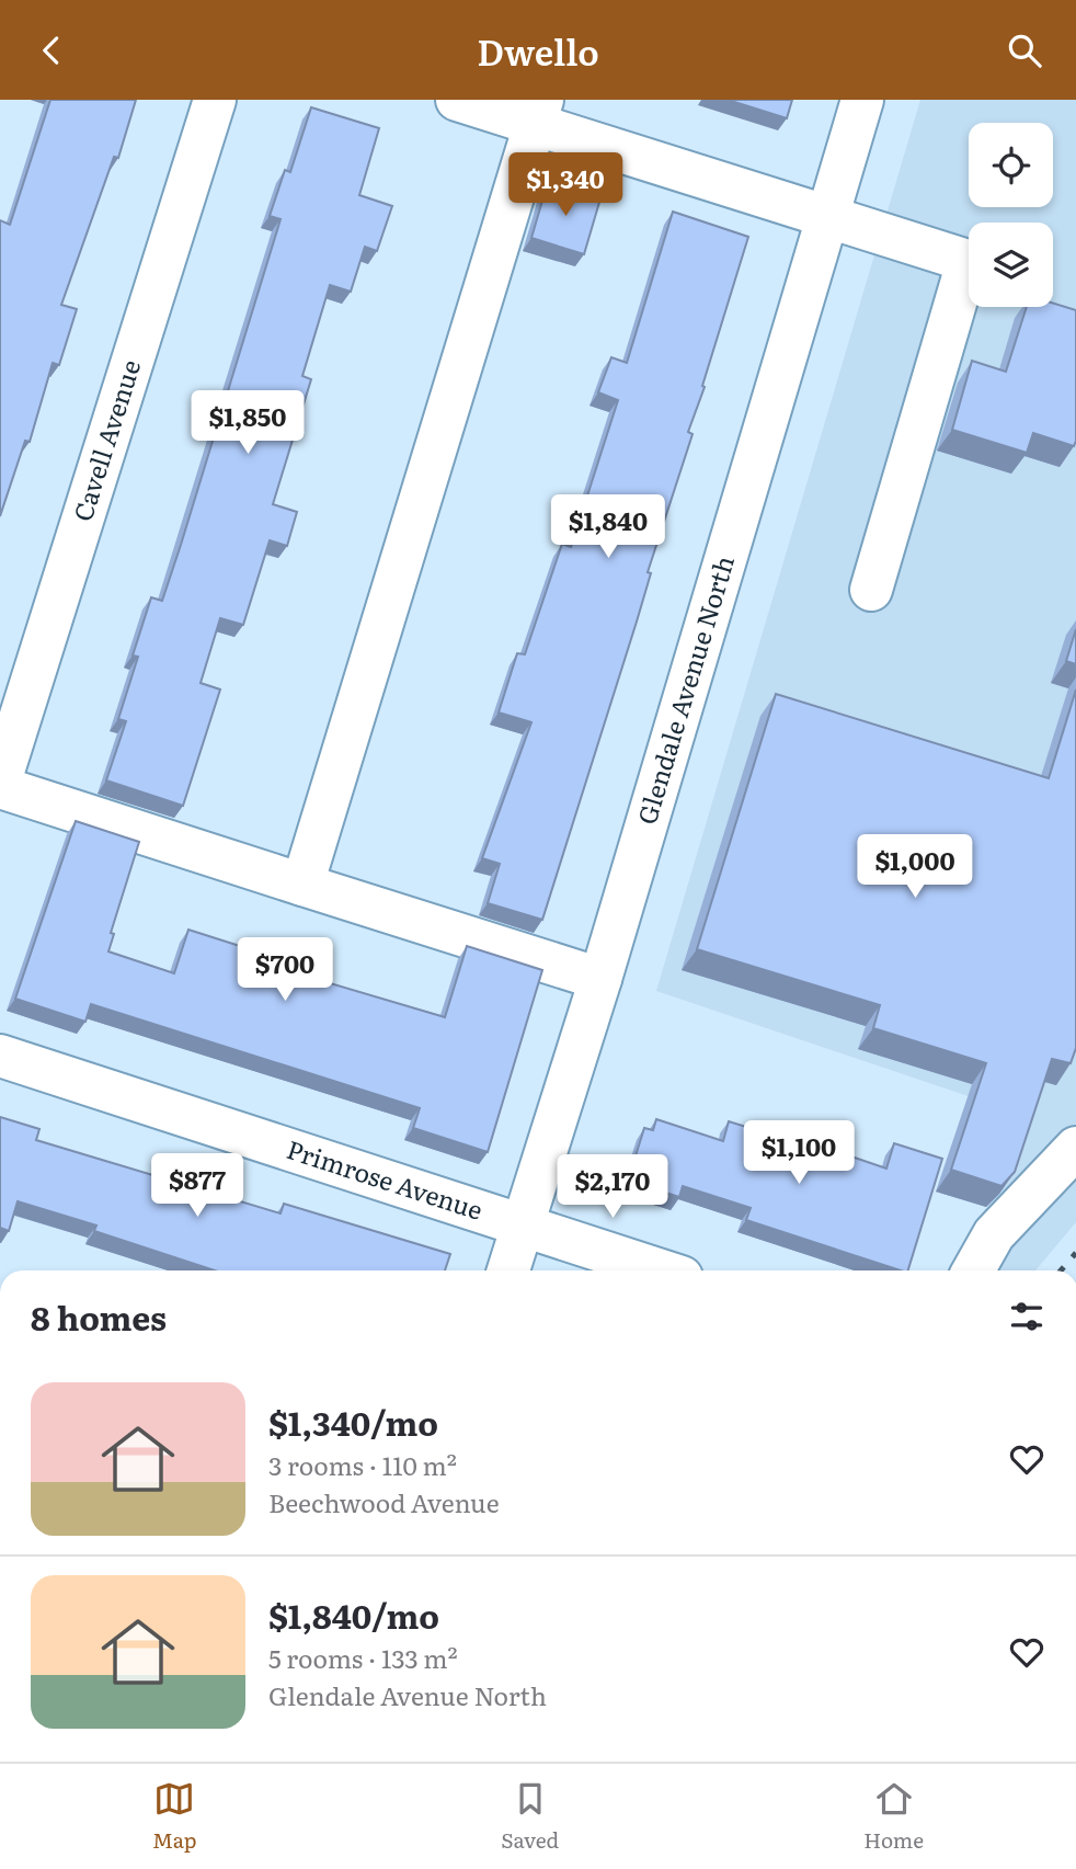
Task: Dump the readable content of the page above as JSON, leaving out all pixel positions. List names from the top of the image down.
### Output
{
  "streets": {
    "street": ["Cavell Avenue", "Glendale Avenue North", "Primrose Avenue"]
  },
  "crossings": [
    ["Glendale Avenue North", "Primrose Avenue"]
  ],
  "page": {
    "header": "Dwello",
    "price": [
      "$1,340",
      "$1,850",
      "$1,840",
      "$1,000",
      "$700",
      "$1,100",
      "$877",
      "$2,170"
    ],
    "heading": "8 homes",
    "list": [
      {
        "name": "$1,340/mo",
        "note": "3 rooms · 110 m² · Beechwood Avenue"
      },
      {
        "name": "$1,840/mo",
        "note": "5 rooms · 133 m² · Glendale Avenue North"
      }
    ],
    "tabs": ["Map", "Saved", "Home"]
  }
}
